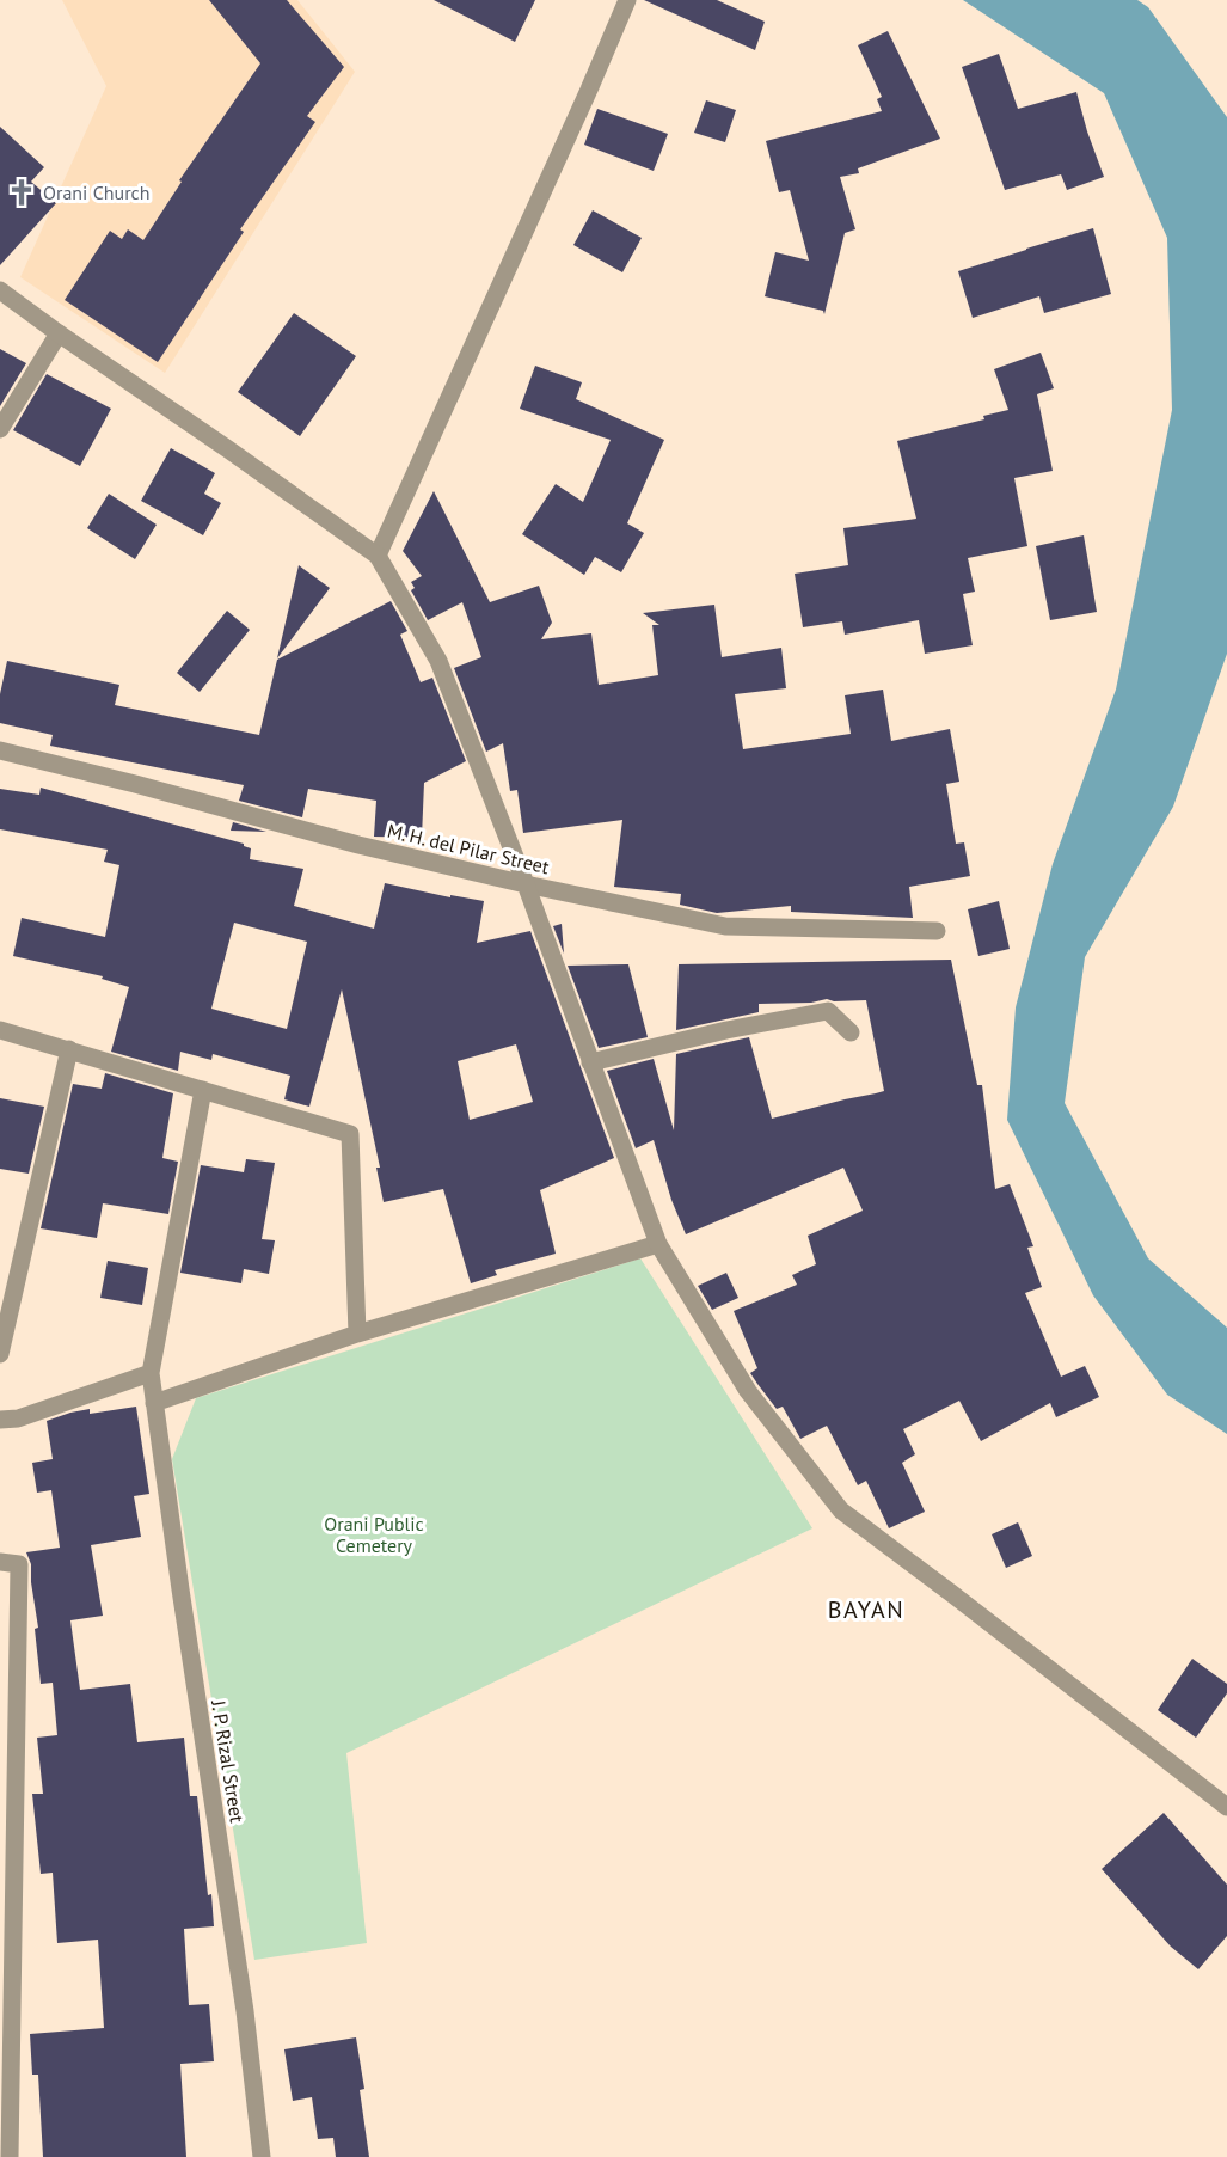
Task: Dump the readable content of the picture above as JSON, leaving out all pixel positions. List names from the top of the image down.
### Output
{
  "streets": {
    "street": ["M. H. del Pilar Street", "J. P. Rizal Street"]
  },
  "districts": ["BAYAN"],
  "parks": ["Orani Public Cemetery"],
  "places": {
    "church": ["Orani Church"]
  }
}
